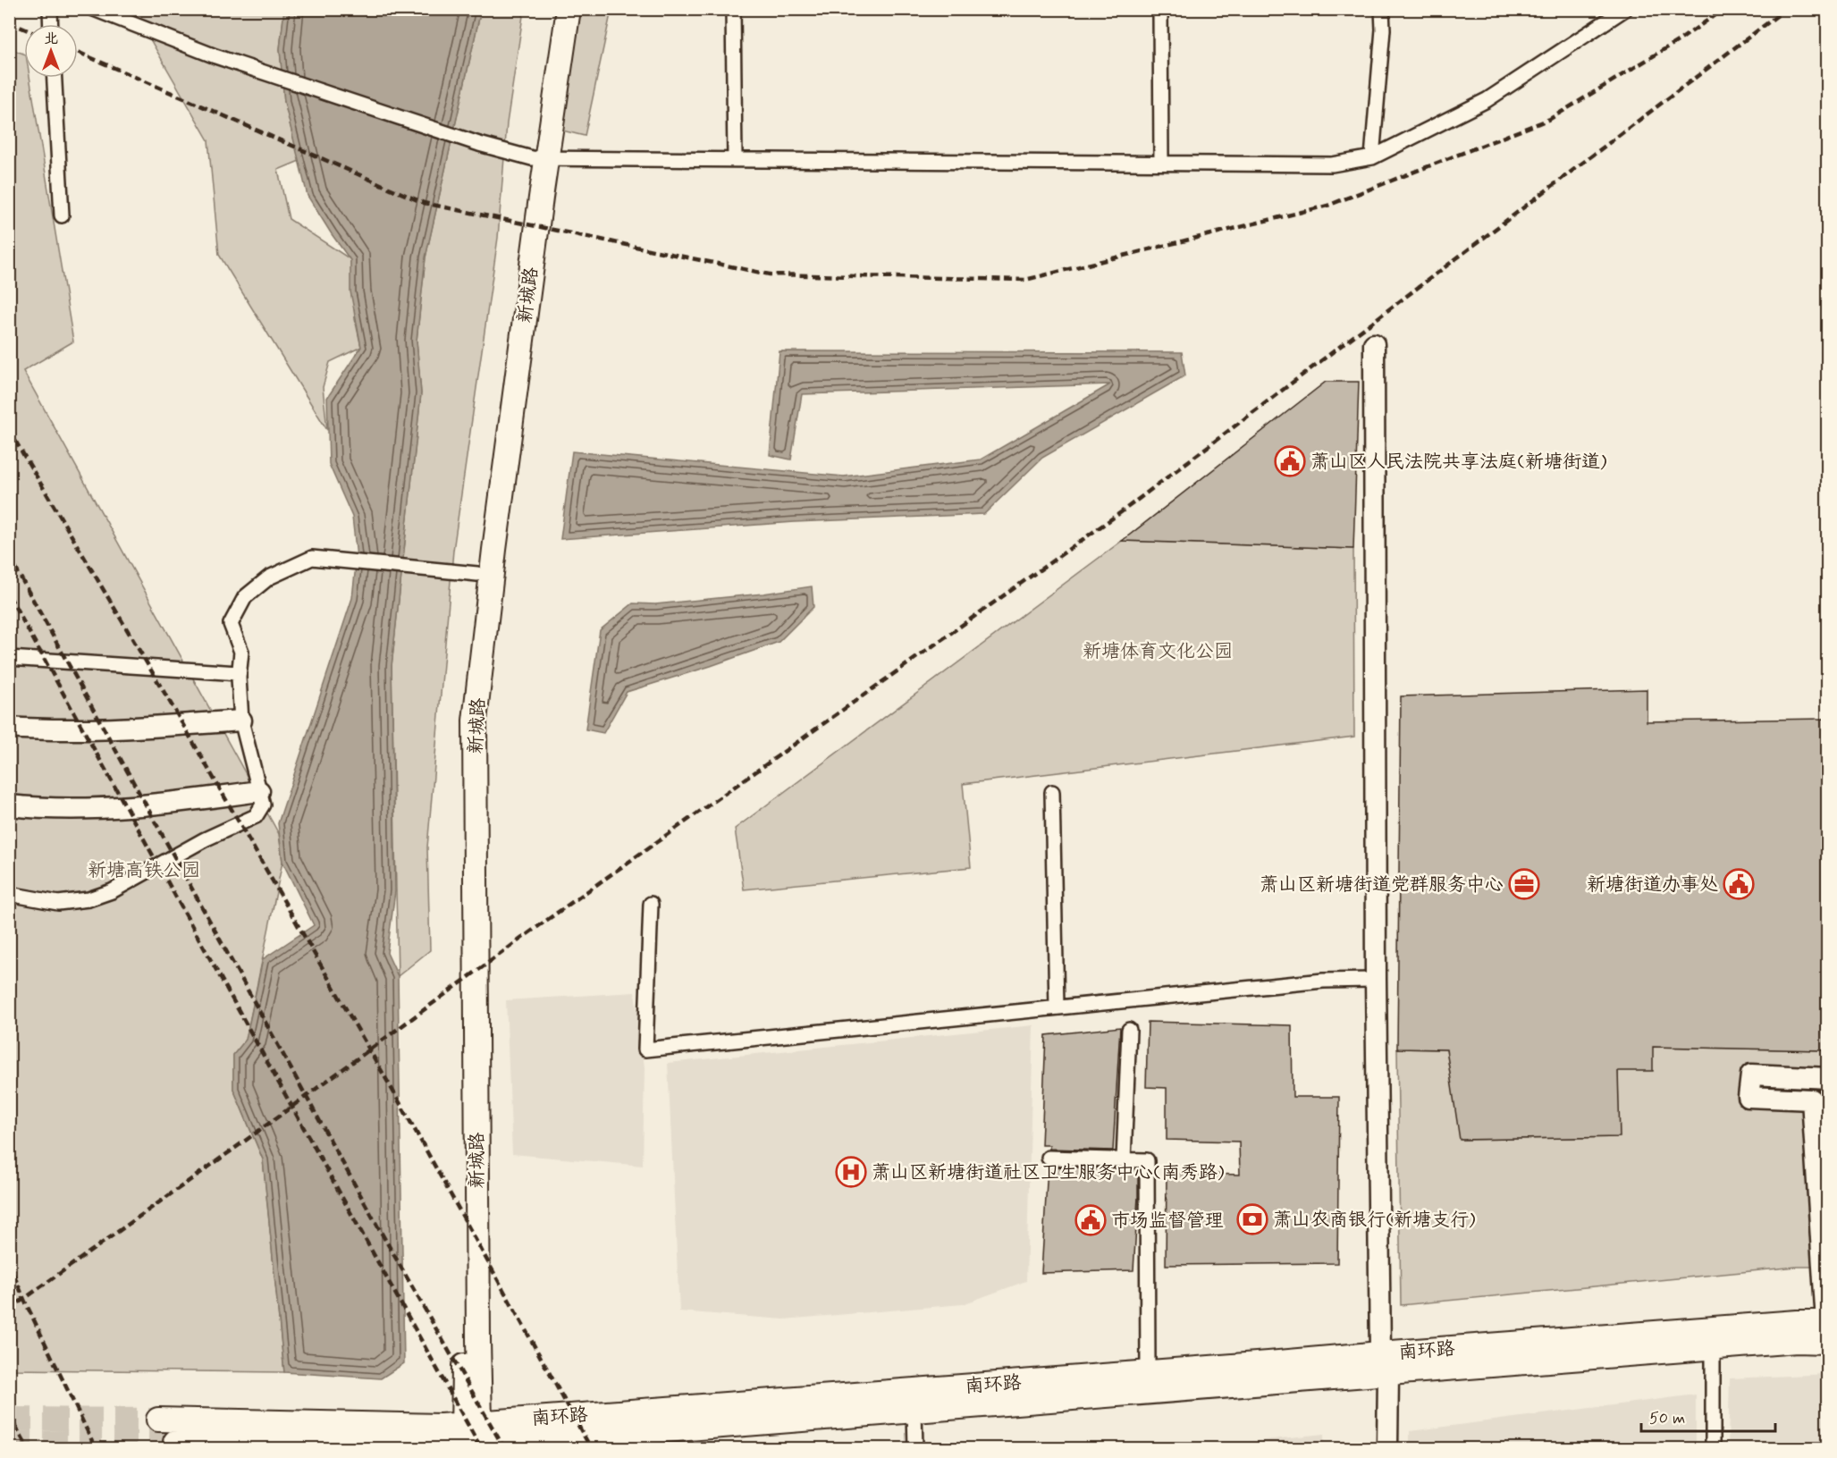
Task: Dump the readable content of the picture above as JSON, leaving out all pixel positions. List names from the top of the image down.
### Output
{
  "streets": {
    "main road": ["新城路", "南环路"]
  },
  "crossings": [
    ["新城路", "南环路"]
  ],
  "parks": ["新塘体育文化公园", "新塘高铁公园"],
  "places": {
    "public building": ["萧山区人民法院共享法庭(新塘街道)", "新塘街道办事处", "市场监督管理"],
    "office": ["萧山区新塘街道党群服务中心"],
    "hospital": ["萧山区新塘街道社区卫生服务中心(南秀路)"],
    "bank": ["萧山农商银行(新塘支行)"]
  },
  "scale_bar": "50 m",
  "north": "top"
}
